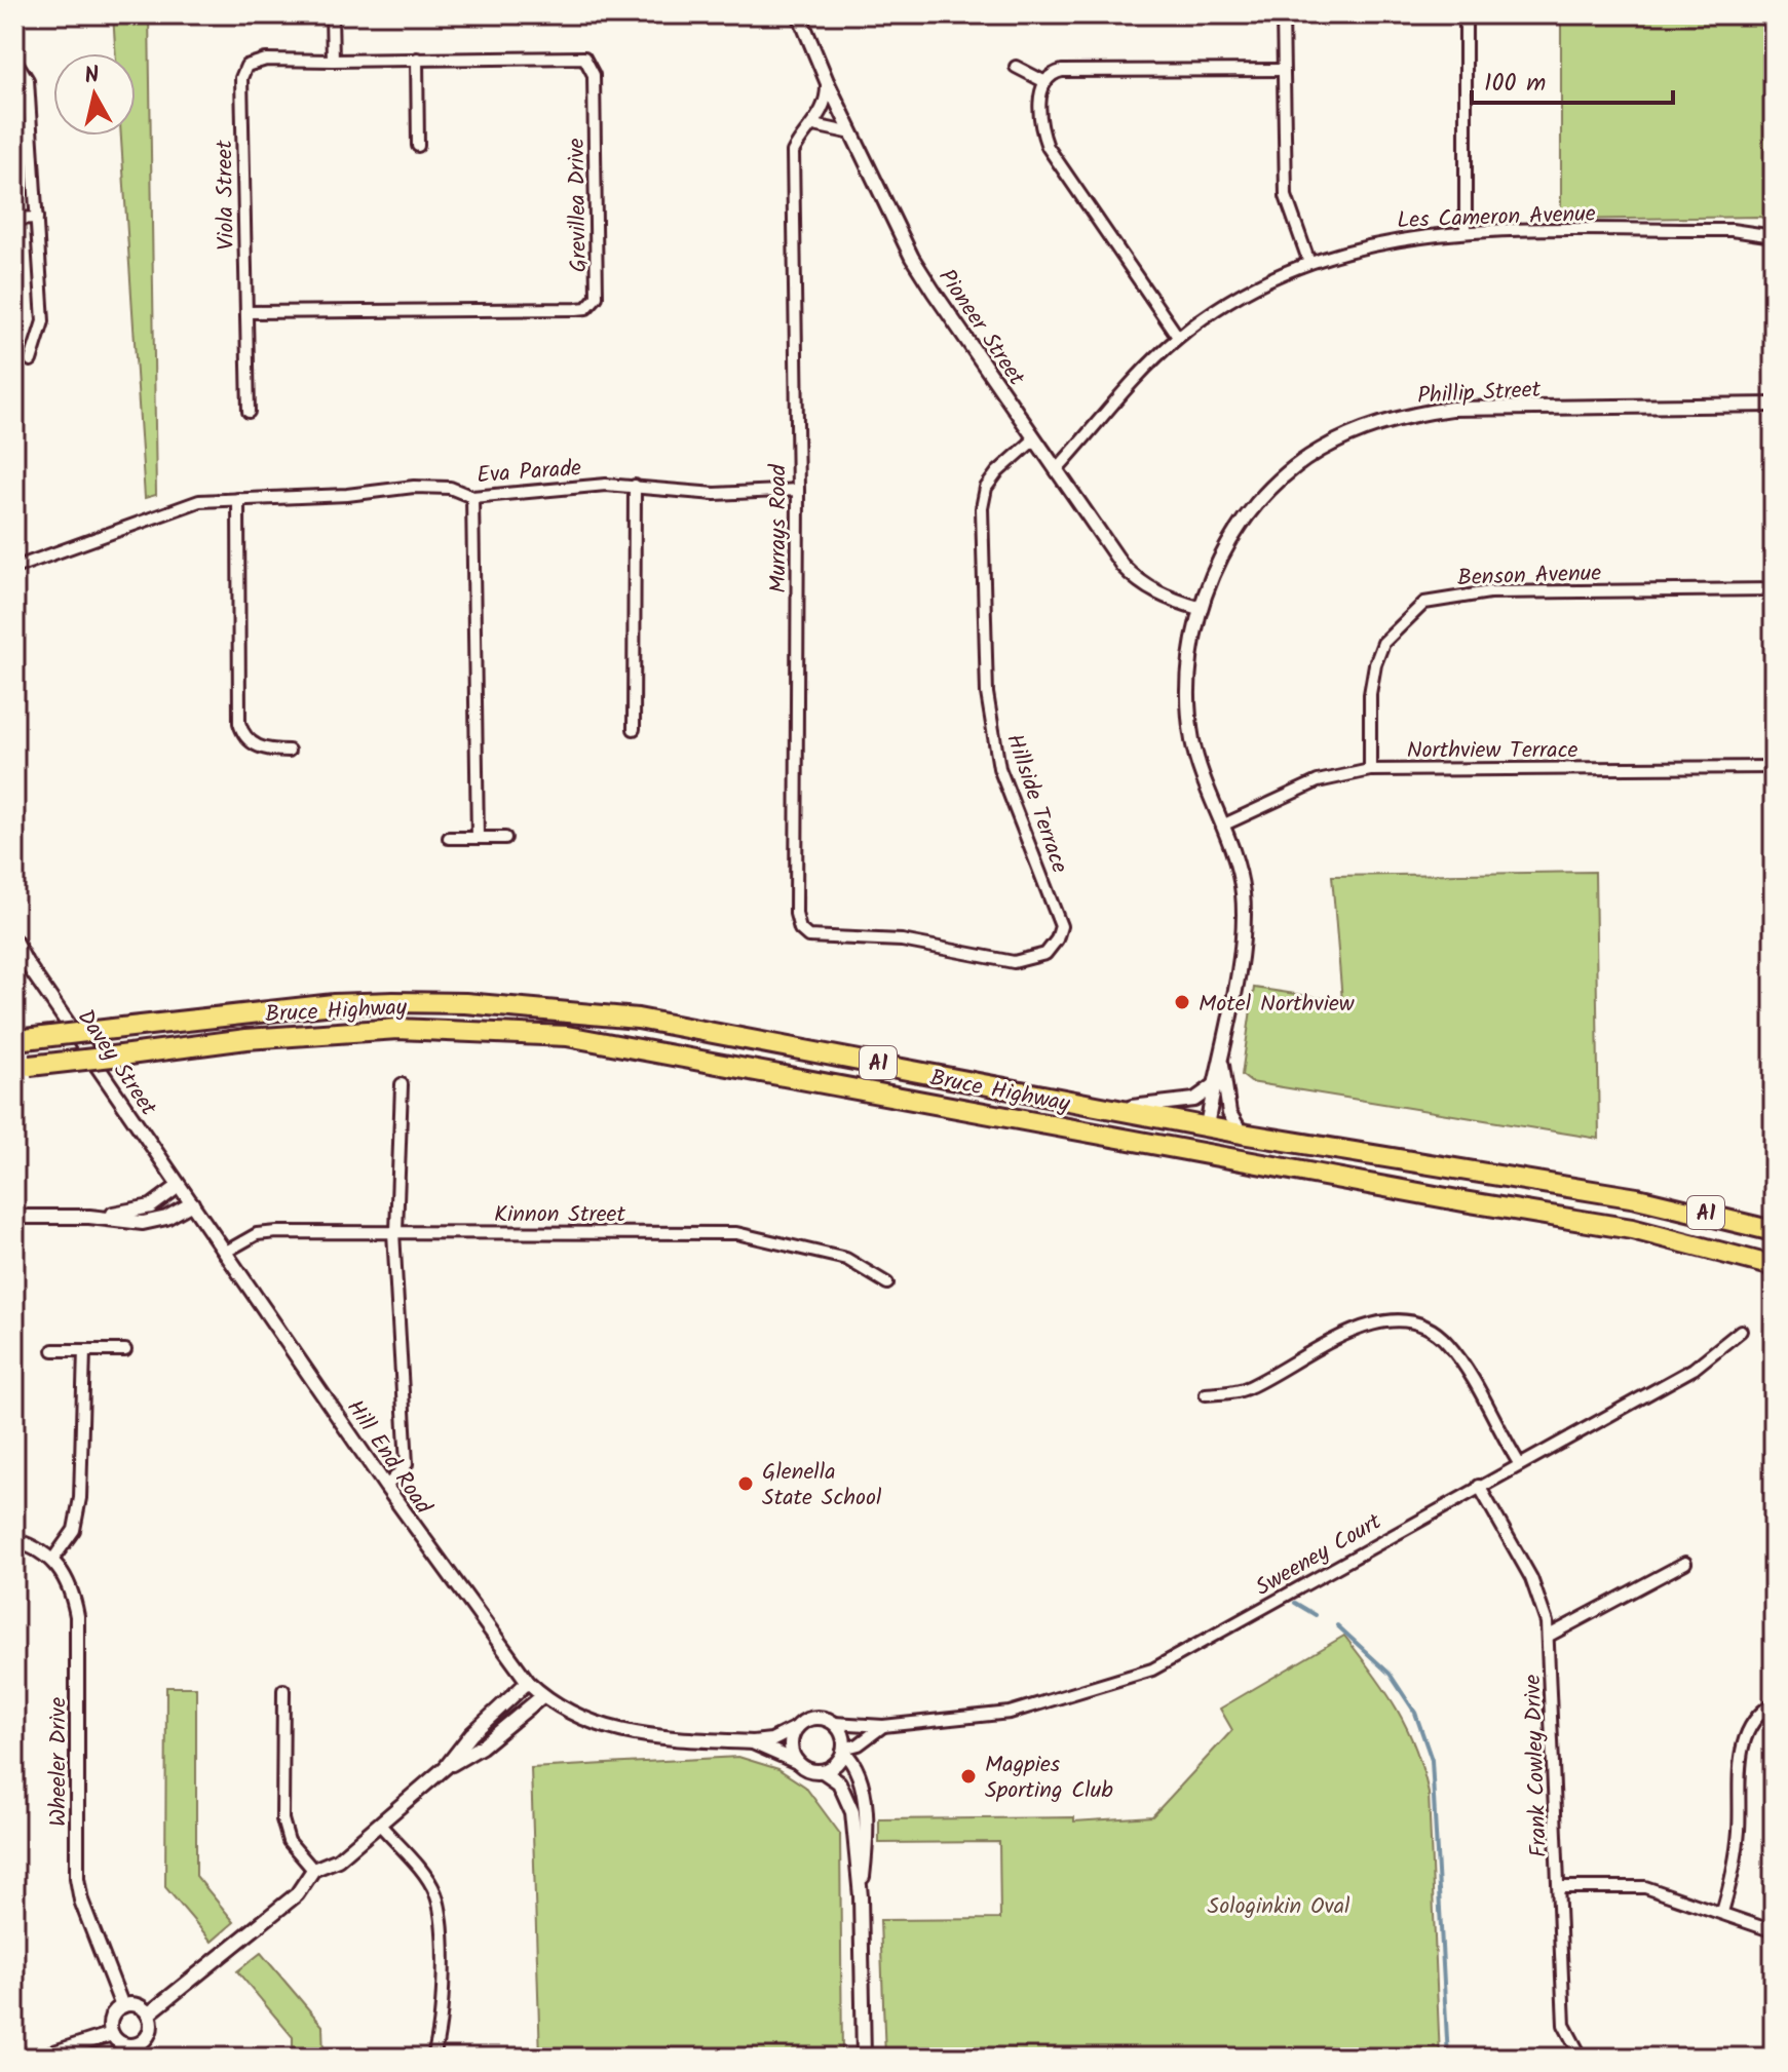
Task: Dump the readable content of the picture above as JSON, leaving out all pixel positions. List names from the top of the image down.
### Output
{
  "streets": {
    "highway": ["Bruce Highway", "A1"],
    "street": [
      "Viola Street",
      "Grevillea Drive",
      "Les Cameron Avenue",
      "Pioneer Street",
      "Phillip Street",
      "Eva Parade",
      "Murrays Road",
      "Benson Avenue",
      "Northview Terrace",
      "Hillside Terrace",
      "Davey Street",
      "Kinnon Street",
      "Hill End Road",
      "Sweeney Court",
      "Wheeler Drive",
      "Frank Cowley Drive"
    ]
  },
  "crossings": [
    ["Viola Street", "Grevillea Drive"],
    ["Les Cameron Avenue", "Pioneer Street"],
    ["Pioneer Street", "Phillip Street"],
    ["Pioneer Street", "Murrays Road"],
    ["Pioneer Street", "Hillside Terrace"],
    ["Phillip Street", "Northview Terrace"],
    ["Eva Parade", "Murrays Road"],
    ["Murrays Road", "Hillside Terrace"],
    ["Benson Avenue", "Northview Terrace"],
    ["Davey Street", "Hill End Road"],
    ["Kinnon Street", "Hill End Road"],
    ["Hill End Road", "Sweeney Court"],
    ["Sweeney Court", "Frank Cowley Drive"]
  ],
  "parks": ["Sologinkin Oval"],
  "places": ["Motel Northview", "Glenella State School", "Magpies Sporting Club"],
  "scale_bar": "100 m",
  "north": "top"
}
